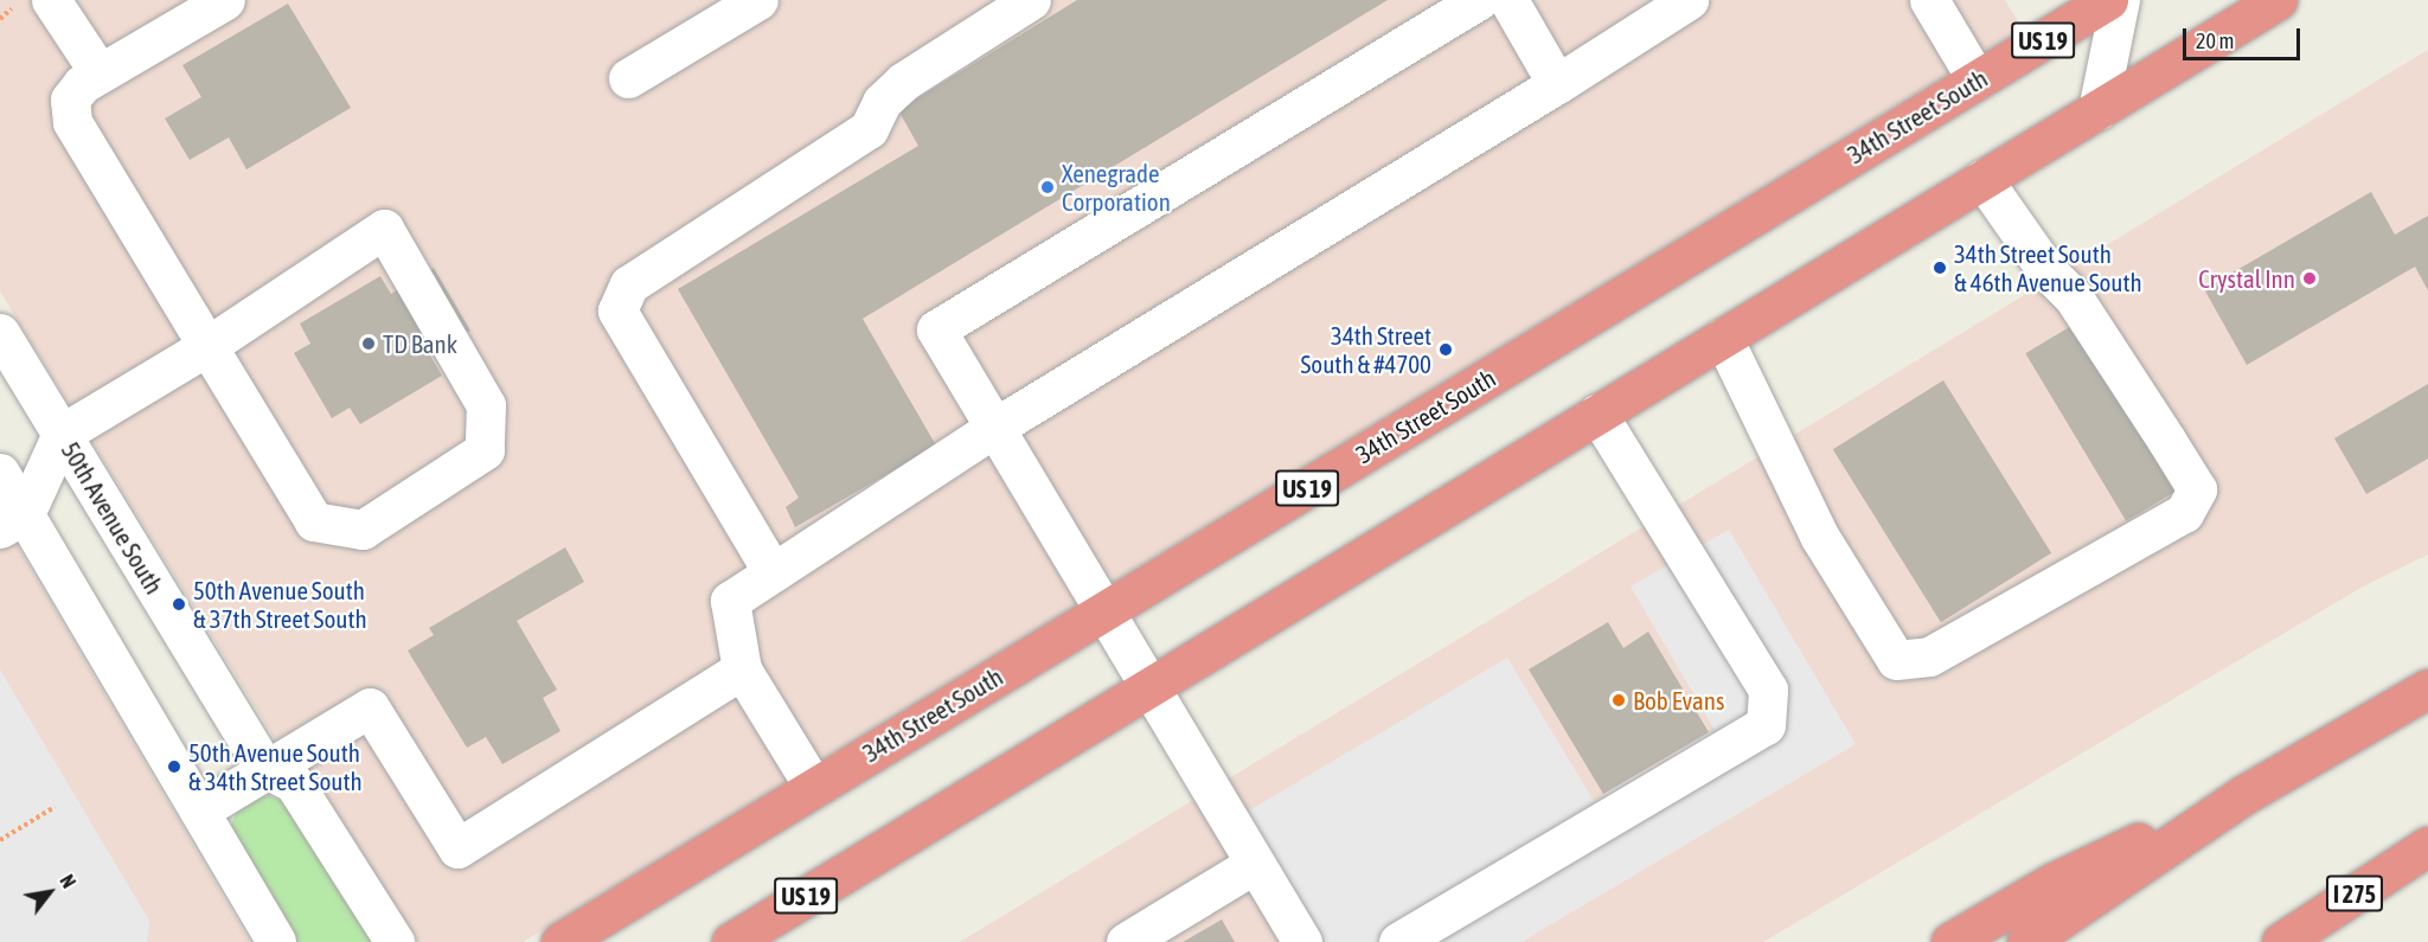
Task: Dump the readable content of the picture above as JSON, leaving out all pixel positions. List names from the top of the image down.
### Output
{
  "streets": {
    "highway": ["US 19", "34th Street South", "I 275"],
    "street": ["50th Avenue South"]
  },
  "places": [
    "Xenegrade Corporation",
    "34th Street South & 46th Avenue South",
    "Crystal Inn",
    "TD Bank",
    "34th Street South & #4700",
    "50th Avenue South & 37th Street South",
    "Bob Evans",
    "50th Avenue South & 34th Street South"
  ],
  "scale_bar": "20 m",
  "north": "top right"
}
